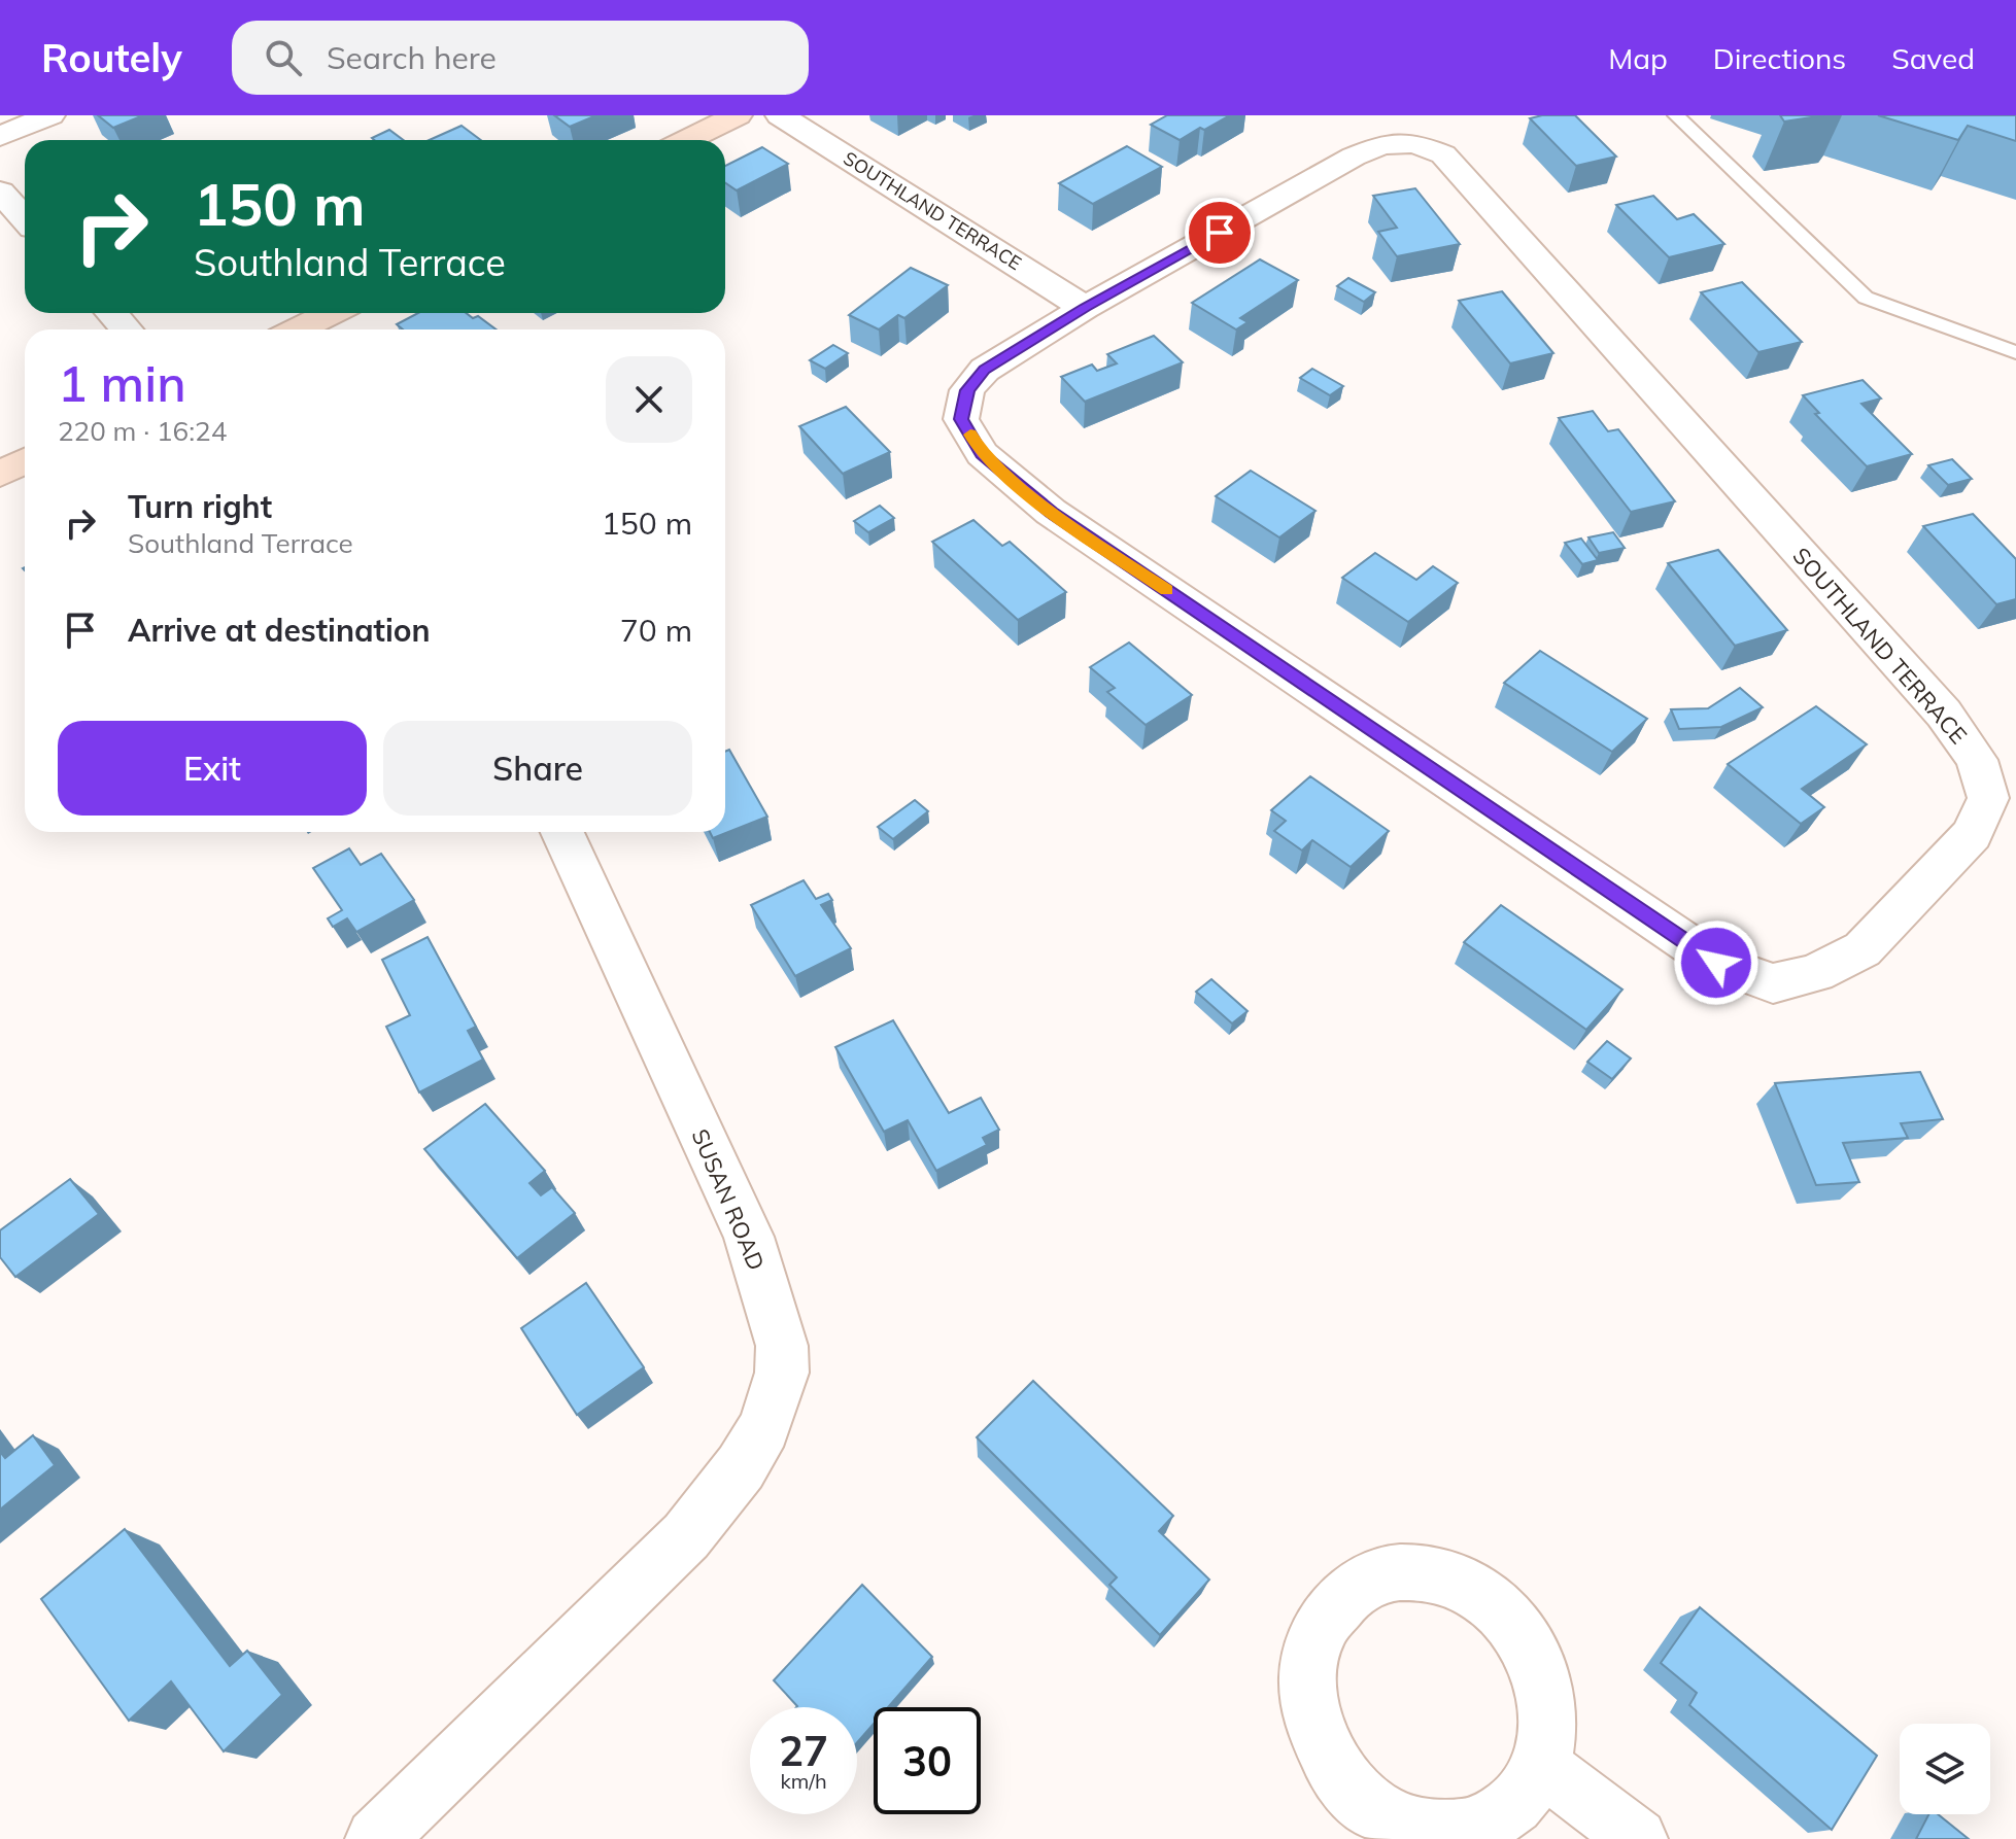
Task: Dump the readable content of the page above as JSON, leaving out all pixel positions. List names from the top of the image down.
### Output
{
  "streets": {
    "street": ["SOUTHLAND TERRACE", "SUSAN ROAD"]
  },
  "page": {
    "header": "Routely",
    "search": "Search here",
    "nav": ["Map", "Directions", "Saved"],
    "turn": ["150 m", "Southland Terrace"],
    "heading": ["1 min", "220 m · 16:24"],
    "list": [
      {
        "name": "Turn right",
        "note": "Southland Terrace",
        "value": "150 m"
      },
      {
        "name": "Arrive at destination",
        "value": "70 m"
      }
    ],
    "buttons": ["Exit", "Share"],
    "speed": "27 km/h",
    "limit": "30"
  }
}
